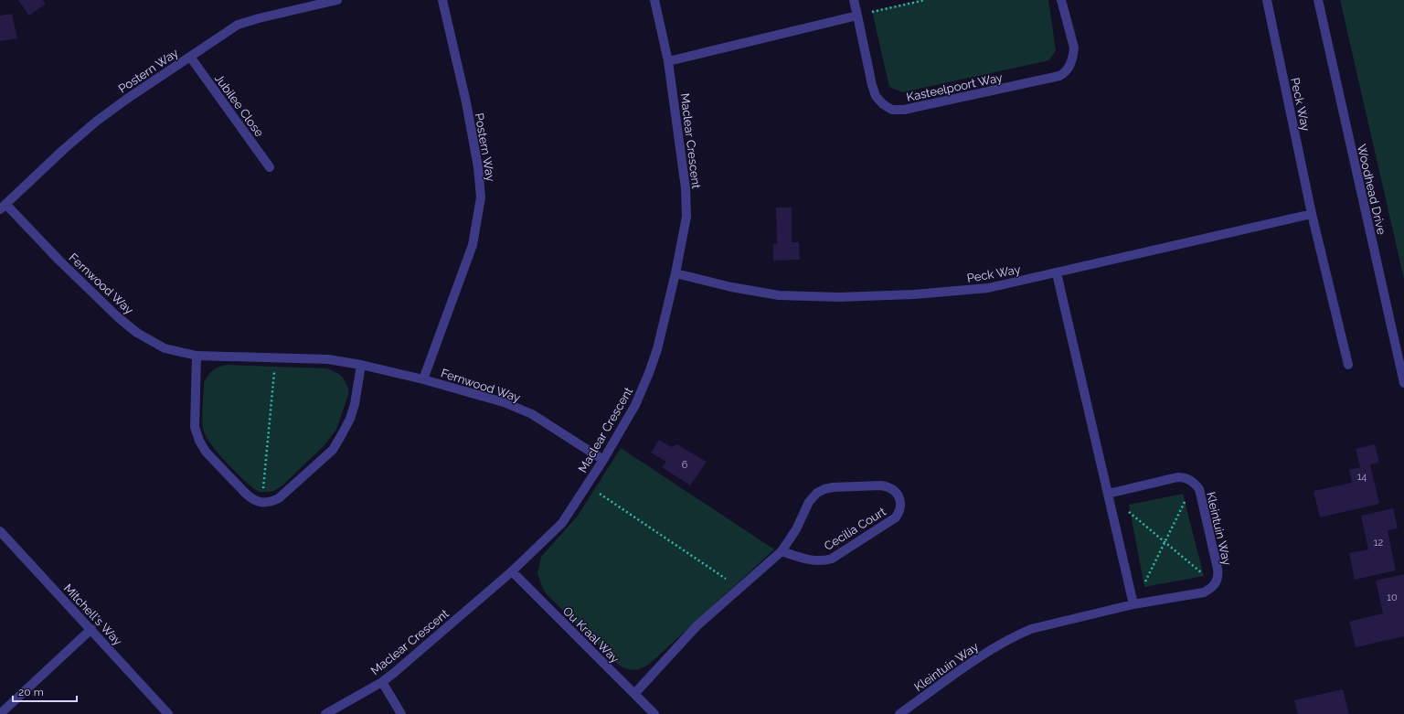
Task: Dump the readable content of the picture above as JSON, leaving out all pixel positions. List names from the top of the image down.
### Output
{
  "streets": {
    "street": [
      "Postern Way",
      "Kasteelpoort Way",
      "Peck Way",
      "Jubilee Close",
      "Maclear Crescent",
      "Woodhead Drive",
      "Fernwood Way",
      "Cecilia Court",
      "Kleintuin Way",
      "Mitchell's Way",
      "Ou Kraal Way"
    ]
  },
  "crossings": [
    ["Postern Way", "Jubilee Close"],
    ["Postern Way", "Fernwood Way"],
    ["Peck Way", "Maclear Crescent"],
    ["Maclear Crescent", "Fernwood Way"],
    ["Maclear Crescent", "Ou Kraal Way"],
    ["Cecilia Court", "Ou Kraal Way"]
  ],
  "house_numbers": [
    "6",
    "14",
    "12",
    "10"
  ],
  "scale_bar": "20 m"
}
